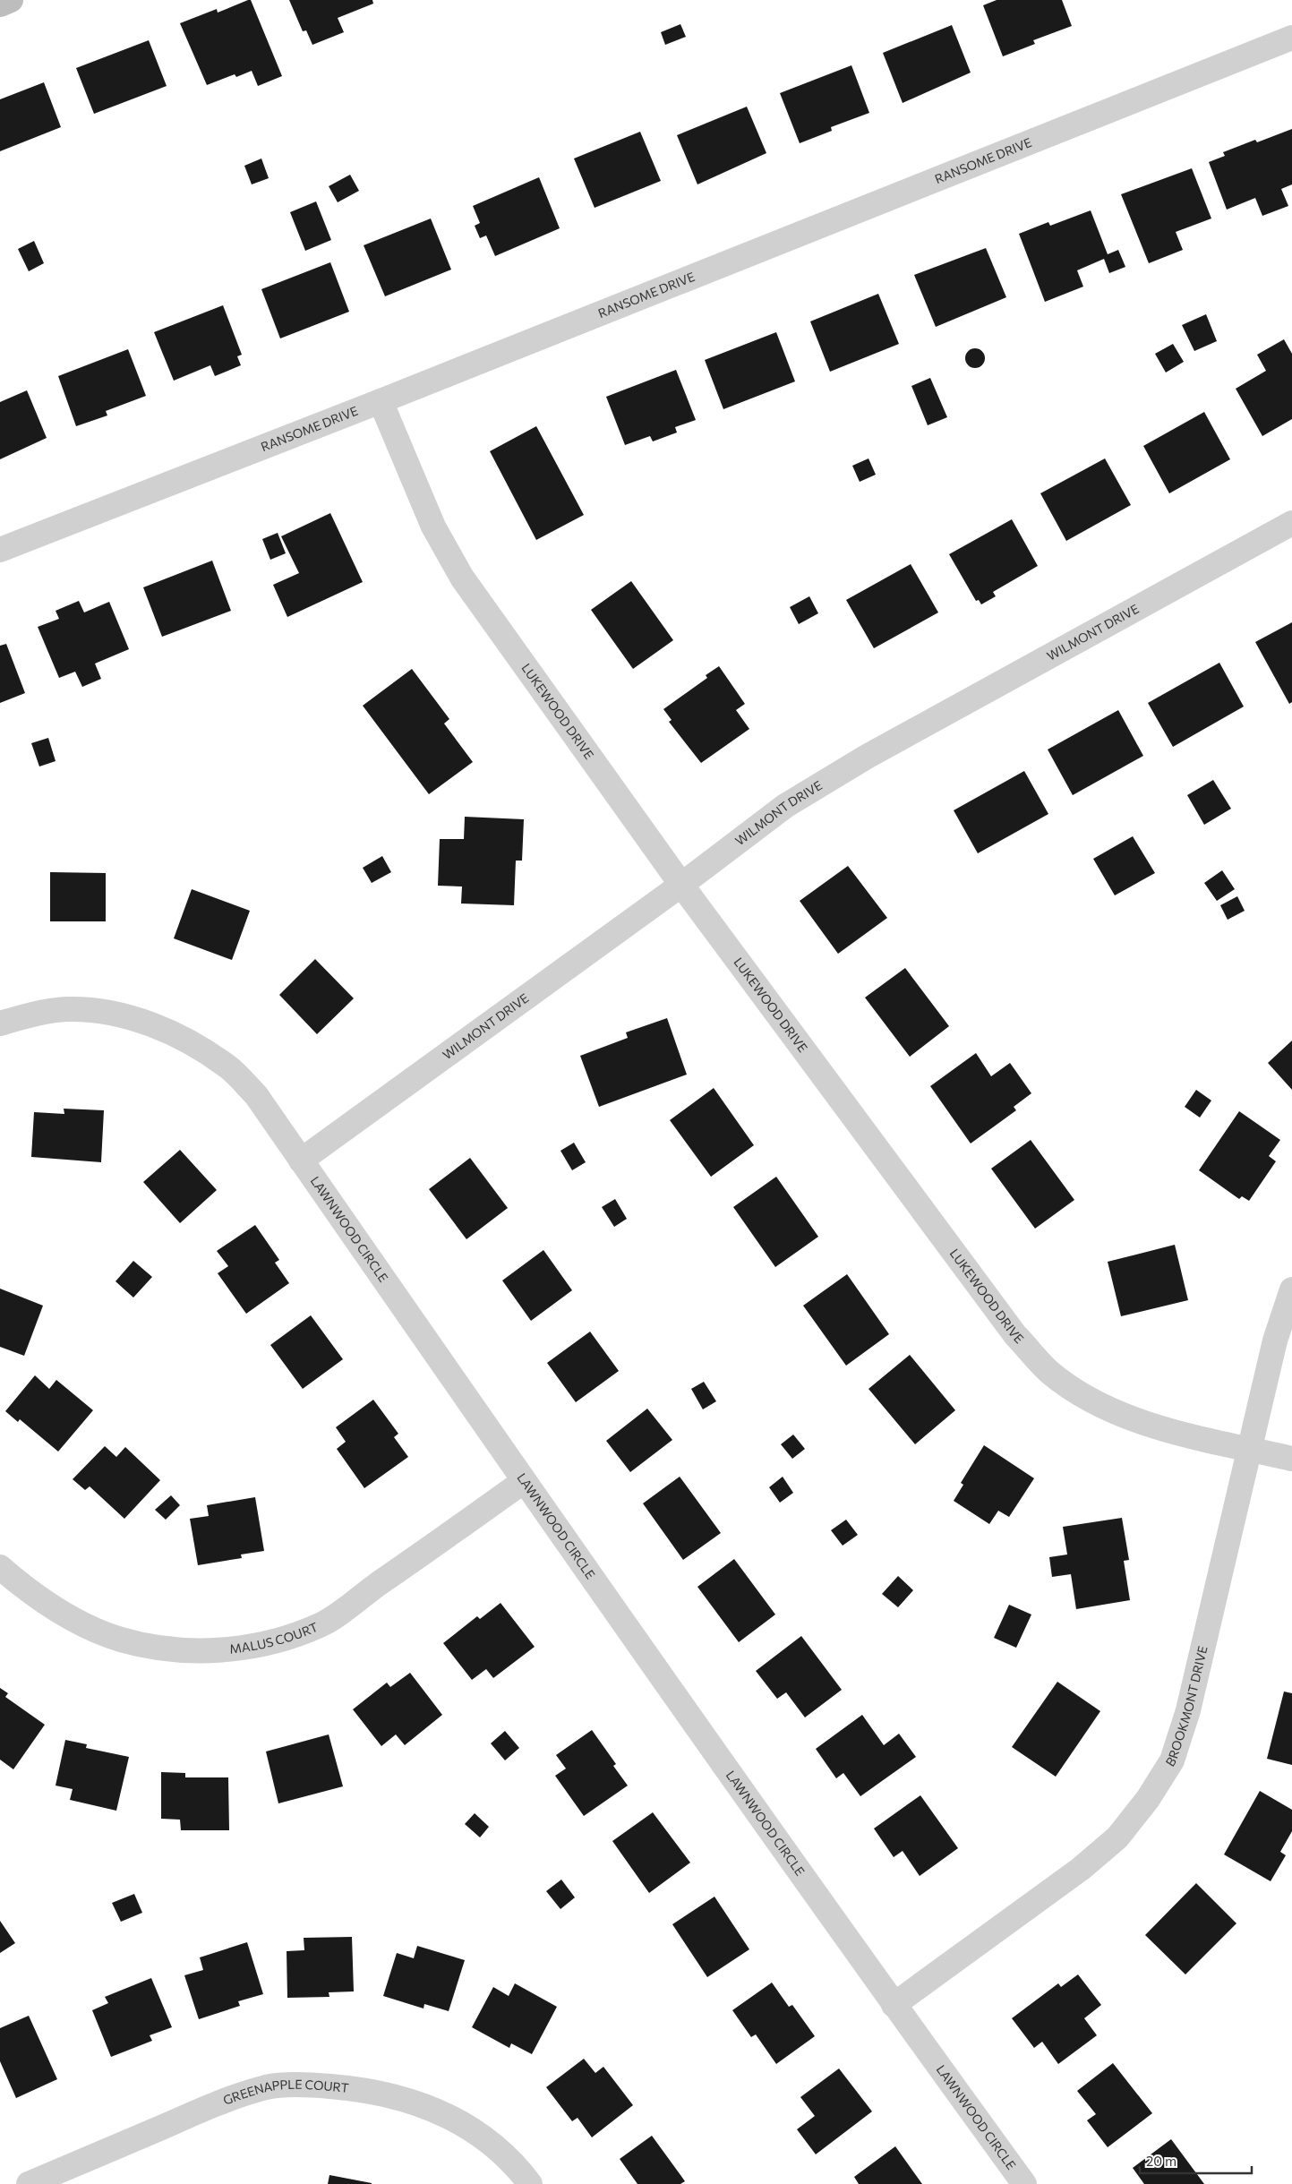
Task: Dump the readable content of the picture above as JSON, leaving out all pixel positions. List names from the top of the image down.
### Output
{
  "streets": {
    "street": [
      "RANSOME DRIVE",
      "WILMONT DRIVE",
      "LUKEWOOD DRIVE",
      "LAWNWOOD CIRCLE",
      "MALUS COURT",
      "BROOKMONT DRIVE",
      "GREENAPPLE COURT"
    ]
  },
  "crossings": [
    ["RANSOME DRIVE", "LUKEWOOD DRIVE"],
    ["WILMONT DRIVE", "LUKEWOOD DRIVE"],
    ["WILMONT DRIVE", "LAWNWOOD CIRCLE"],
    ["LUKEWOOD DRIVE", "BROOKMONT DRIVE"],
    ["LAWNWOOD CIRCLE", "MALUS COURT"],
    ["LAWNWOOD CIRCLE", "BROOKMONT DRIVE"]
  ],
  "scale_bar": "20 m"
}
